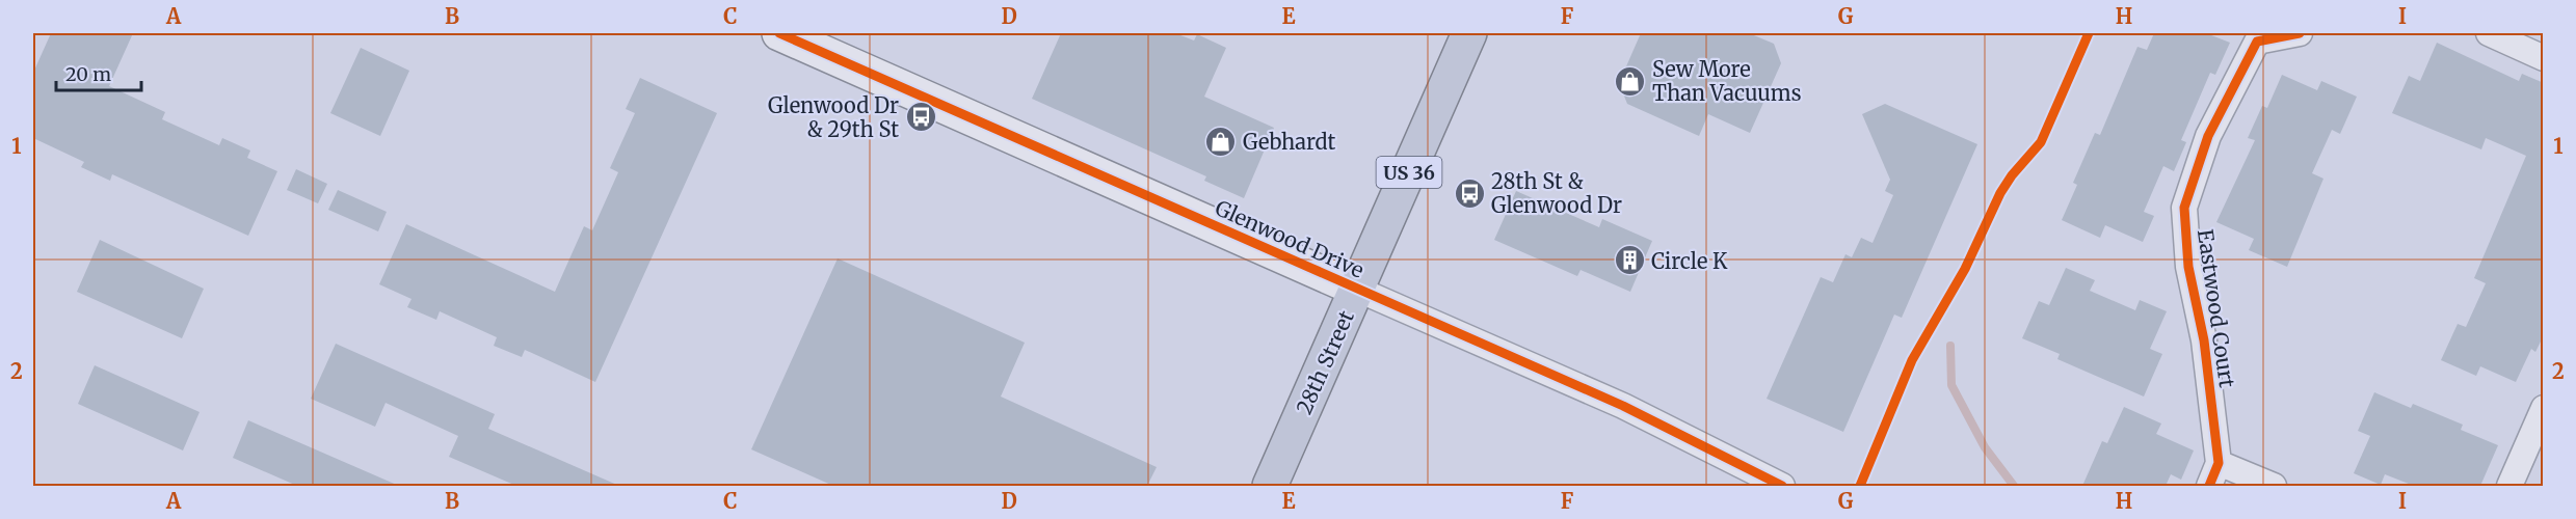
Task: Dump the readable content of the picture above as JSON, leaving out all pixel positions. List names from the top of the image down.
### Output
{
  "streets": {
    "highway": ["US 36", "28th Street"],
    "street": ["Glenwood Drive", "Eastwood Court"]
  },
  "crossings": [
    ["Glenwood Drive", "28th Street"]
  ],
  "places": {
    "shop": ["Sew More Than Vacuums", "Gebhardt"],
    "bus stop": ["Glenwood Dr & 29th St", "28th St & Glenwood Dr"],
    "building": ["Circle K"]
  },
  "scale_bar": "20 m",
  "grid": {
    "columns": [
      "A",
      "B",
      "C",
      "D",
      "E",
      "F",
      "G",
      "H",
      "I"
    ],
    "rows": ["1", "2"]
  }
}
